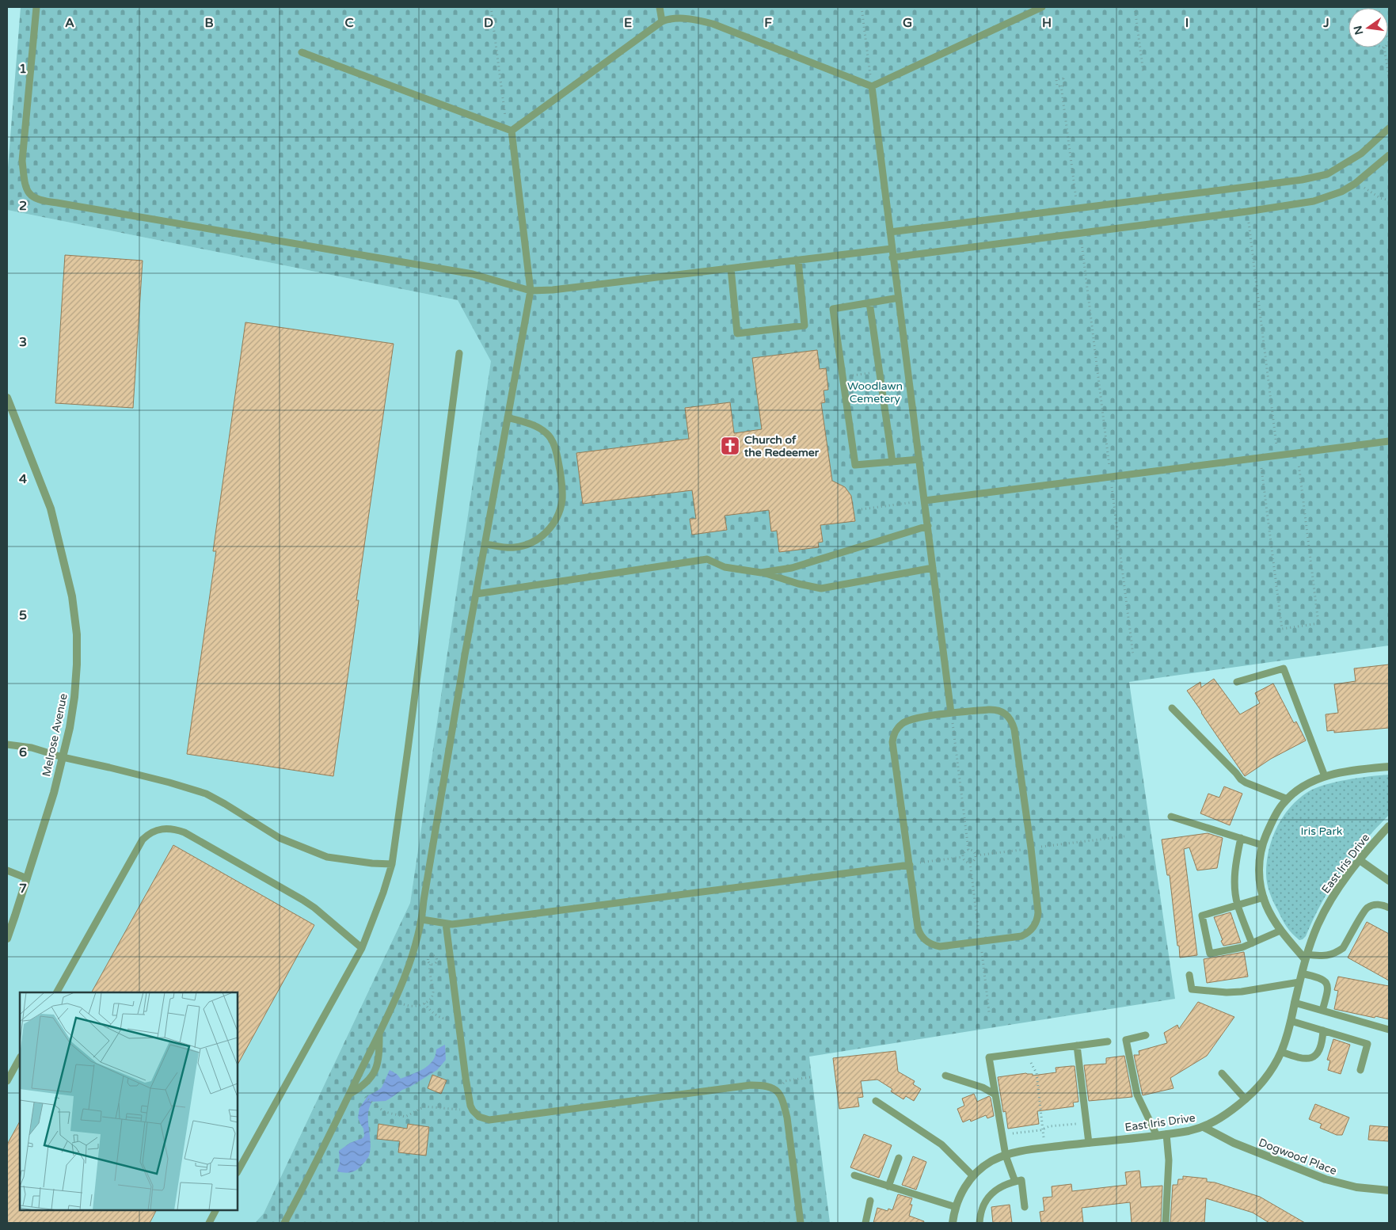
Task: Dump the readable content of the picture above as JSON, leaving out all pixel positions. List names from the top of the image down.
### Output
{
  "streets": {
    "street": ["Melrose Avenue", "East Iris Drive", "Dogwood Place"]
  },
  "crossings": [
    ["East Iris Drive", "Dogwood Place"]
  ],
  "parks": ["Woodlawn Cemetery", "Iris Park"],
  "places": {
    "church": ["Church of the Redeemer"]
  },
  "north": "left",
  "grid": {
    "columns": [
      "A",
      "B",
      "C",
      "D",
      "E",
      "F",
      "G",
      "H",
      "I",
      "J"
    ],
    "rows": [
      "1",
      "2",
      "3",
      "4",
      "5",
      "6",
      "7"
    ]
  }
}
